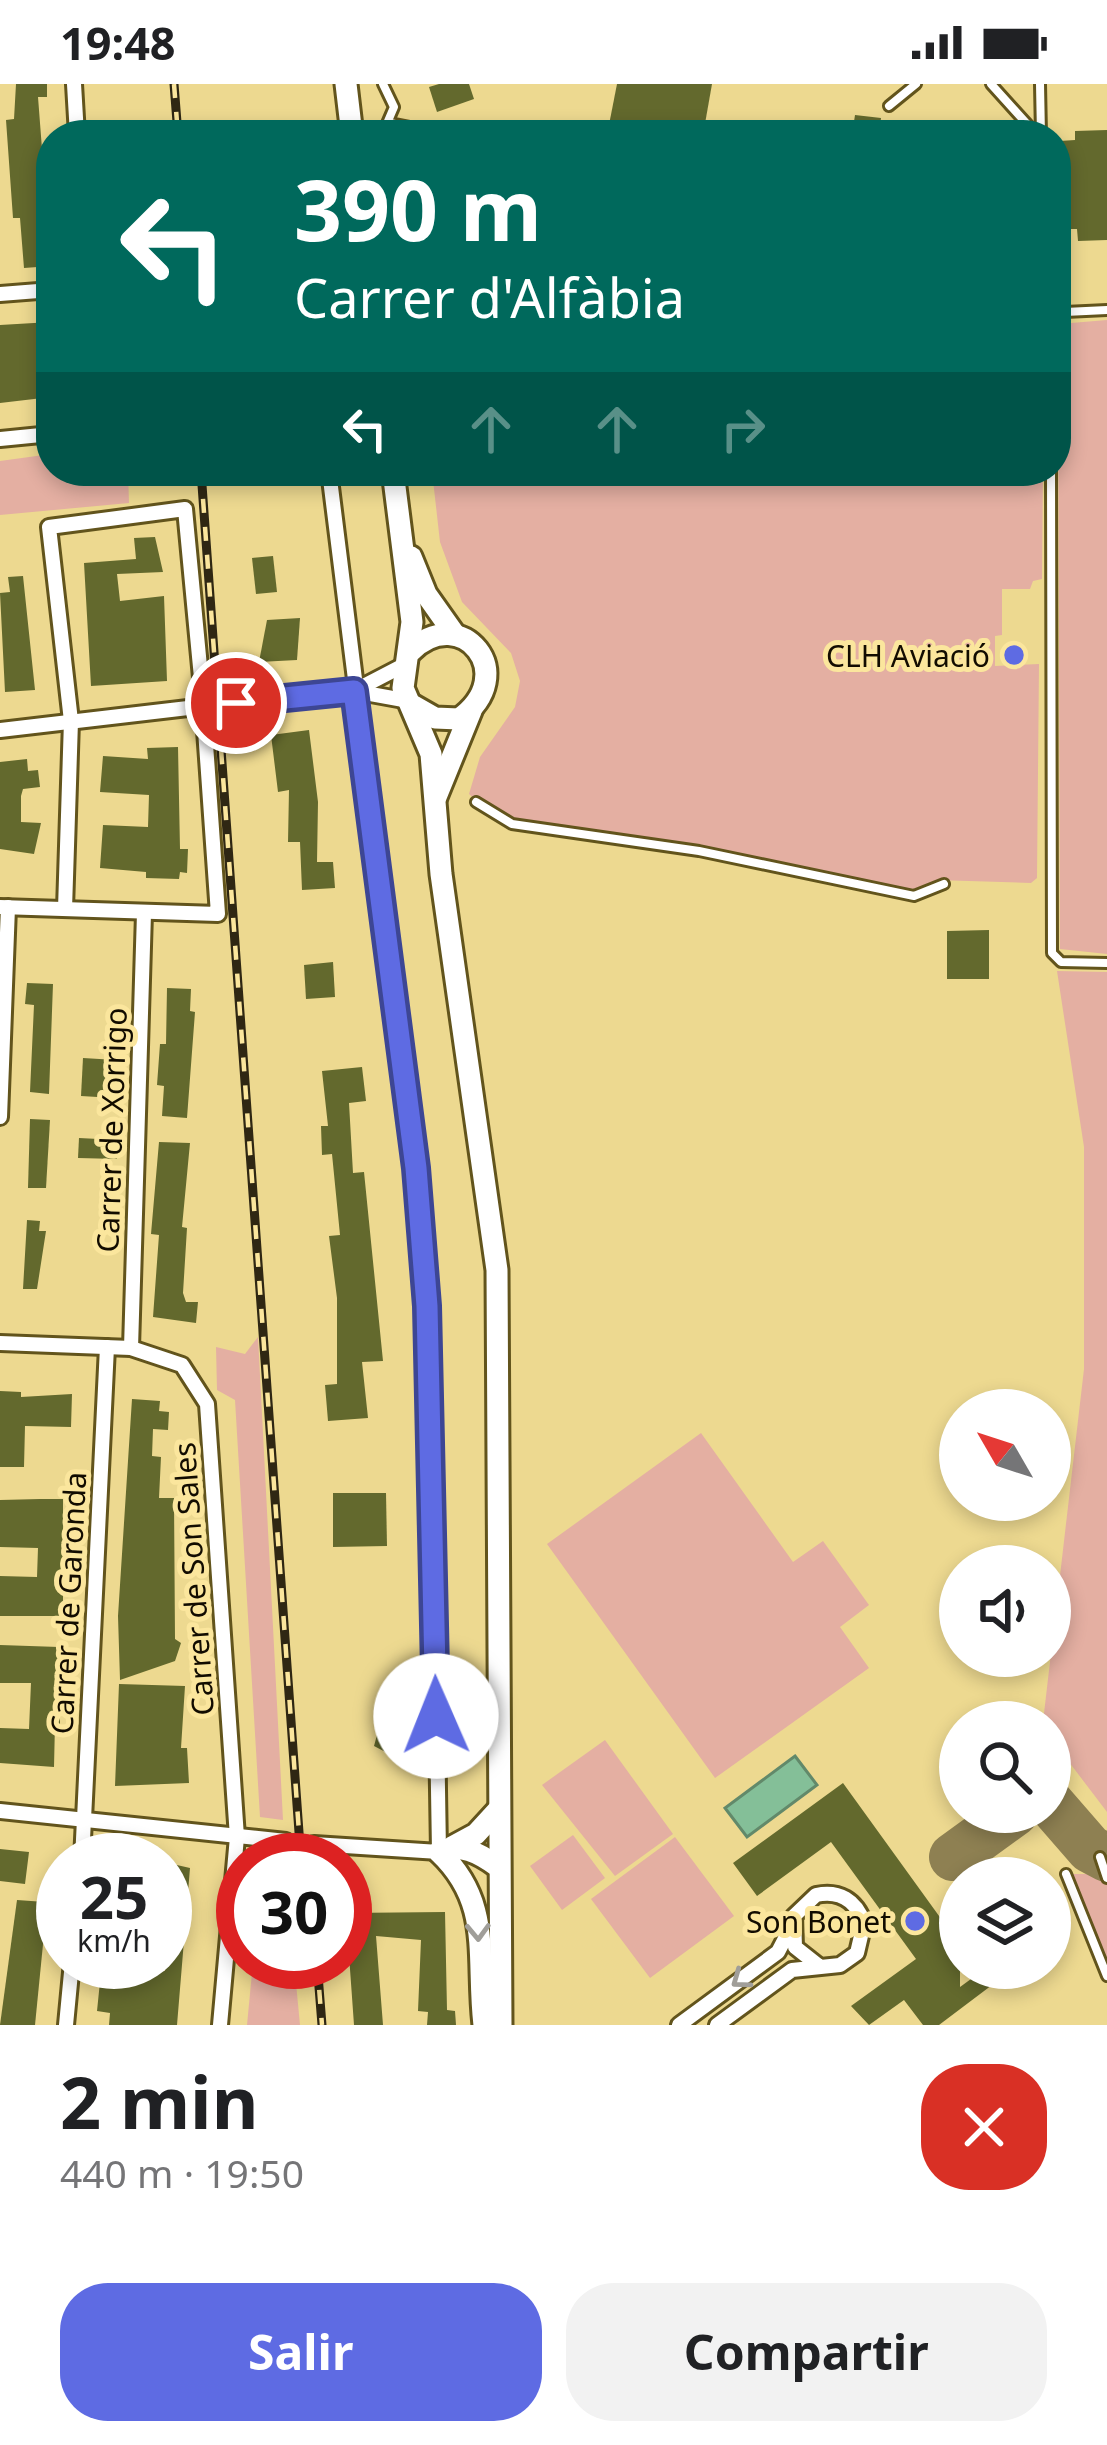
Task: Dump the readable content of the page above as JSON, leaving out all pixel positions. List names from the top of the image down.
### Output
{
  "streets": {
    "street": ["Carrer de Xorrigo", "Carrer de Son Sales", "Carrer de Garonda"]
  },
  "crossings": [
    ["Carrer de Xorrigo", "Carrer de Son Sales"],
    ["Carrer de Son Sales", "Carrer de Garonda"]
  ],
  "places": ["CLH Aviació", "Son Bonet"],
  "north": "top left",
  "page": {
    "status": "19:48",
    "turn": ["390 m", "Carrer d'Alfàbia"],
    "speed": "25 km/h",
    "limit": "30",
    "heading": ["2 min", "440 m · 19:50"],
    "buttons": ["Salir", "Compartir"]
  }
}
